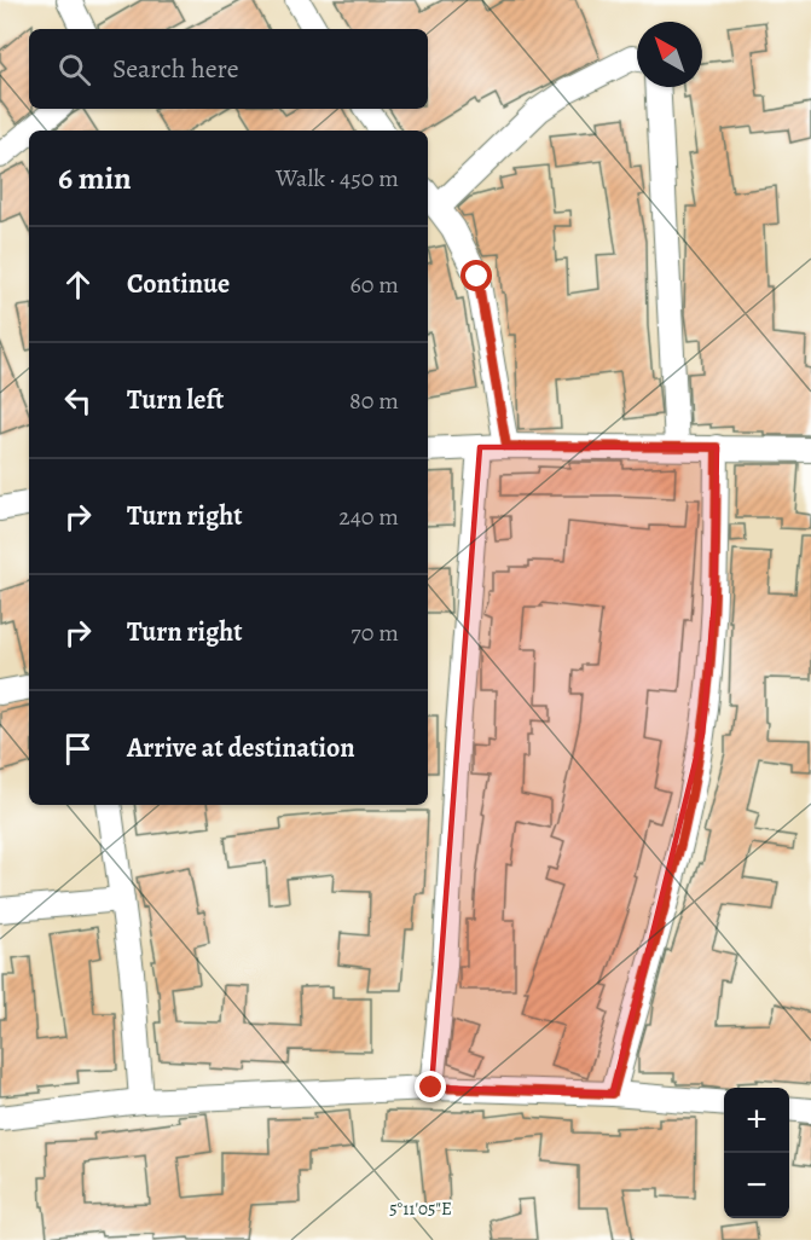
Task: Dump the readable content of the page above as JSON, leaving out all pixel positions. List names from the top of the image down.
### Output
{
  "north": "top left",
  "page": {
    "search": "Search here",
    "heading": ["6 min", "Walk · 450 m"],
    "list": [
      ["Continue", "60 m"],
      ["Turn left", "80 m"],
      ["Turn right", "240 m"],
      ["Turn right", "70 m"],
      "Arrive at destination"
    ],
    "map_buttons": ["+", "−"]
  },
  "coordinates": ["5°11'05\"E"]
}
